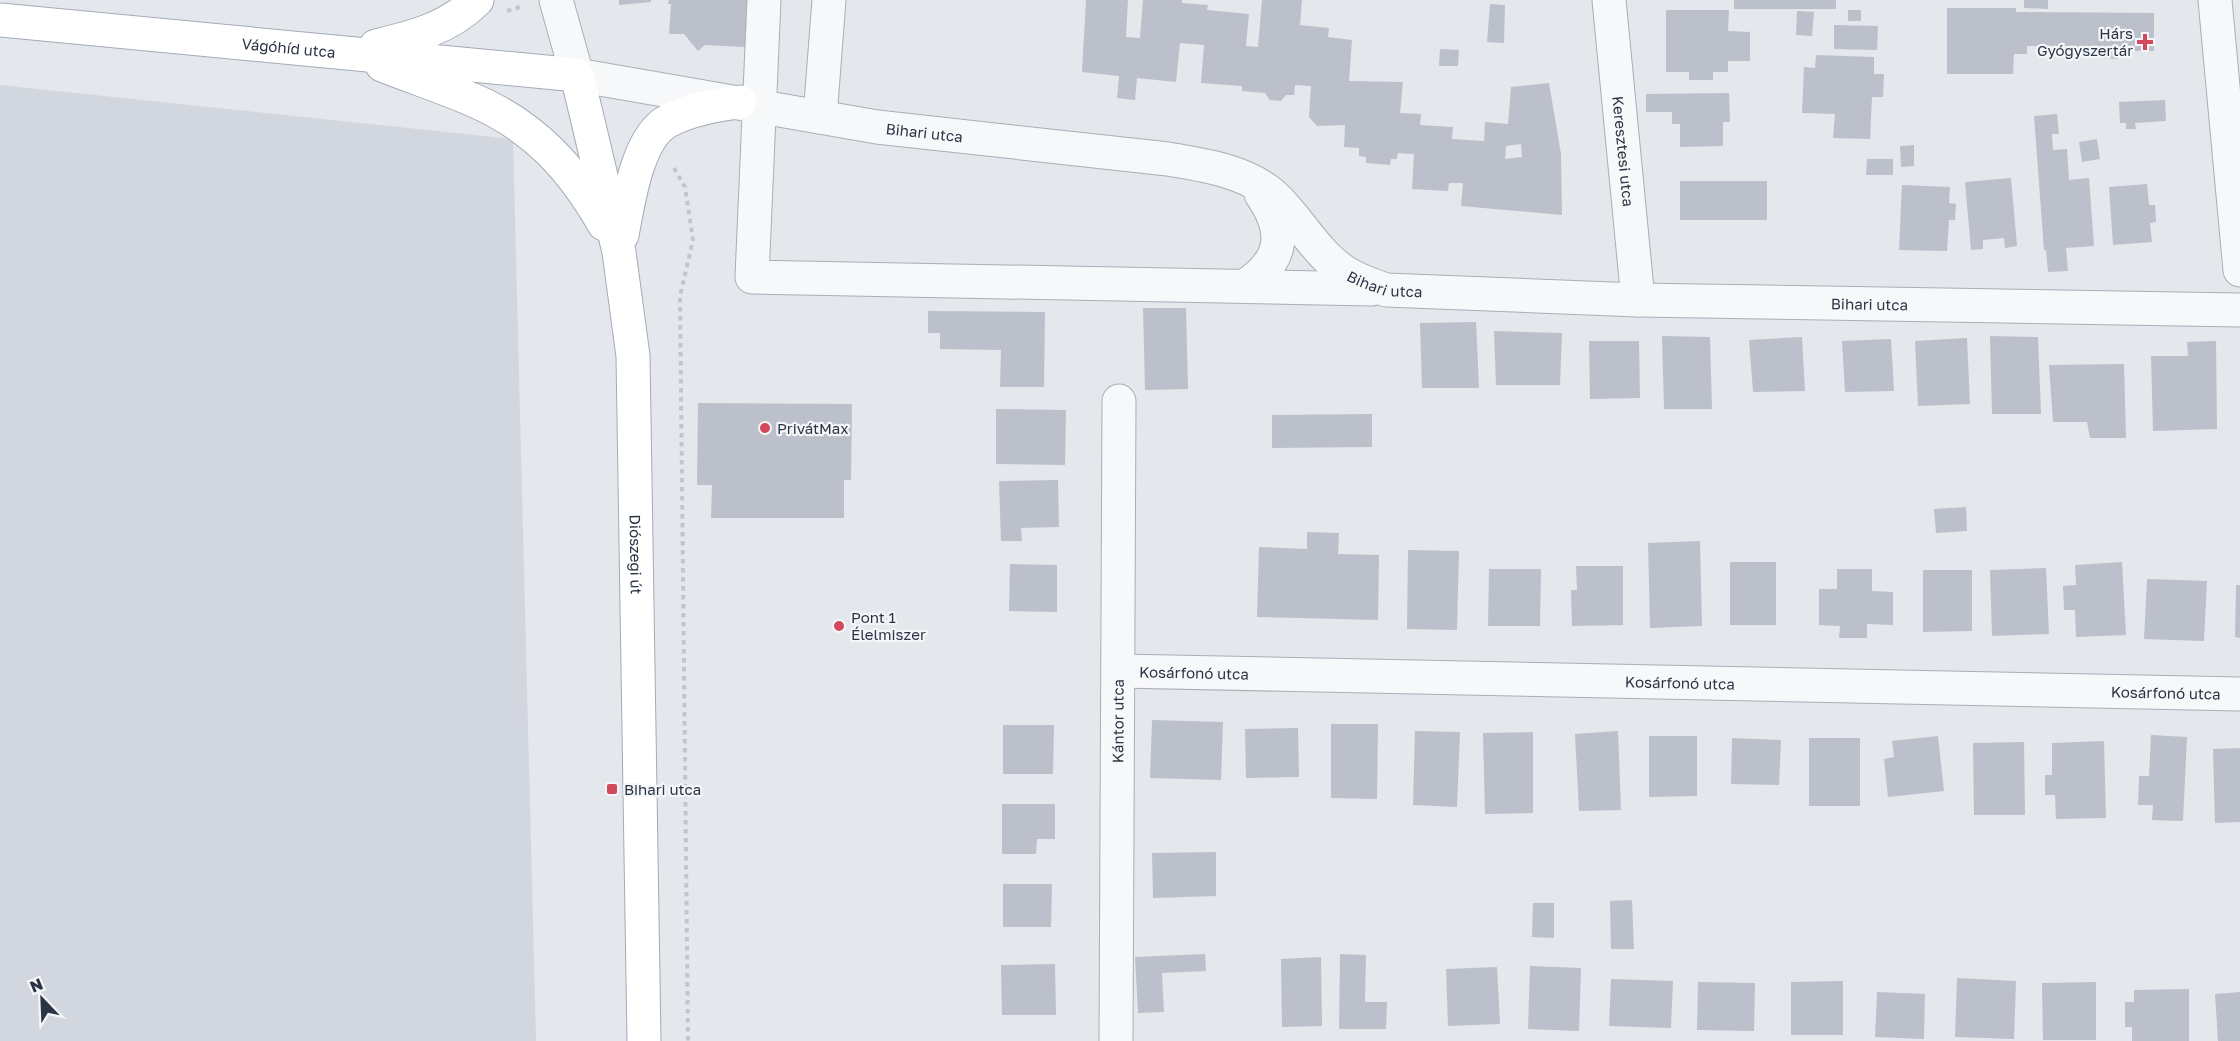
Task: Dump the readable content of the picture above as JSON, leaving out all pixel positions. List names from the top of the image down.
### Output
{
  "streets": {
    "main road": ["Vágóhíd utca", "Diószegi út"],
    "street": [
      "Bihari utca",
      "Keresztesi utca",
      "Kosárfonó utca",
      "Kántor utca"
    ]
  },
  "crossings": [
    ["Vágóhíd utca", "Bihari utca"],
    ["Vágóhíd utca", "Diószegi út"],
    ["Bihari utca", "Keresztesi utca"],
    ["Bihari utca", "Diószegi út"],
    ["Kosárfonó utca", "Kántor utca"]
  ],
  "places": {
    "health": ["Hárs Gyógyszertár"],
    "other": ["PrivátMax", "Pont 1 Élelmiszer"],
    "transit": ["Bihari utca"]
  },
  "north": "top left"
}
